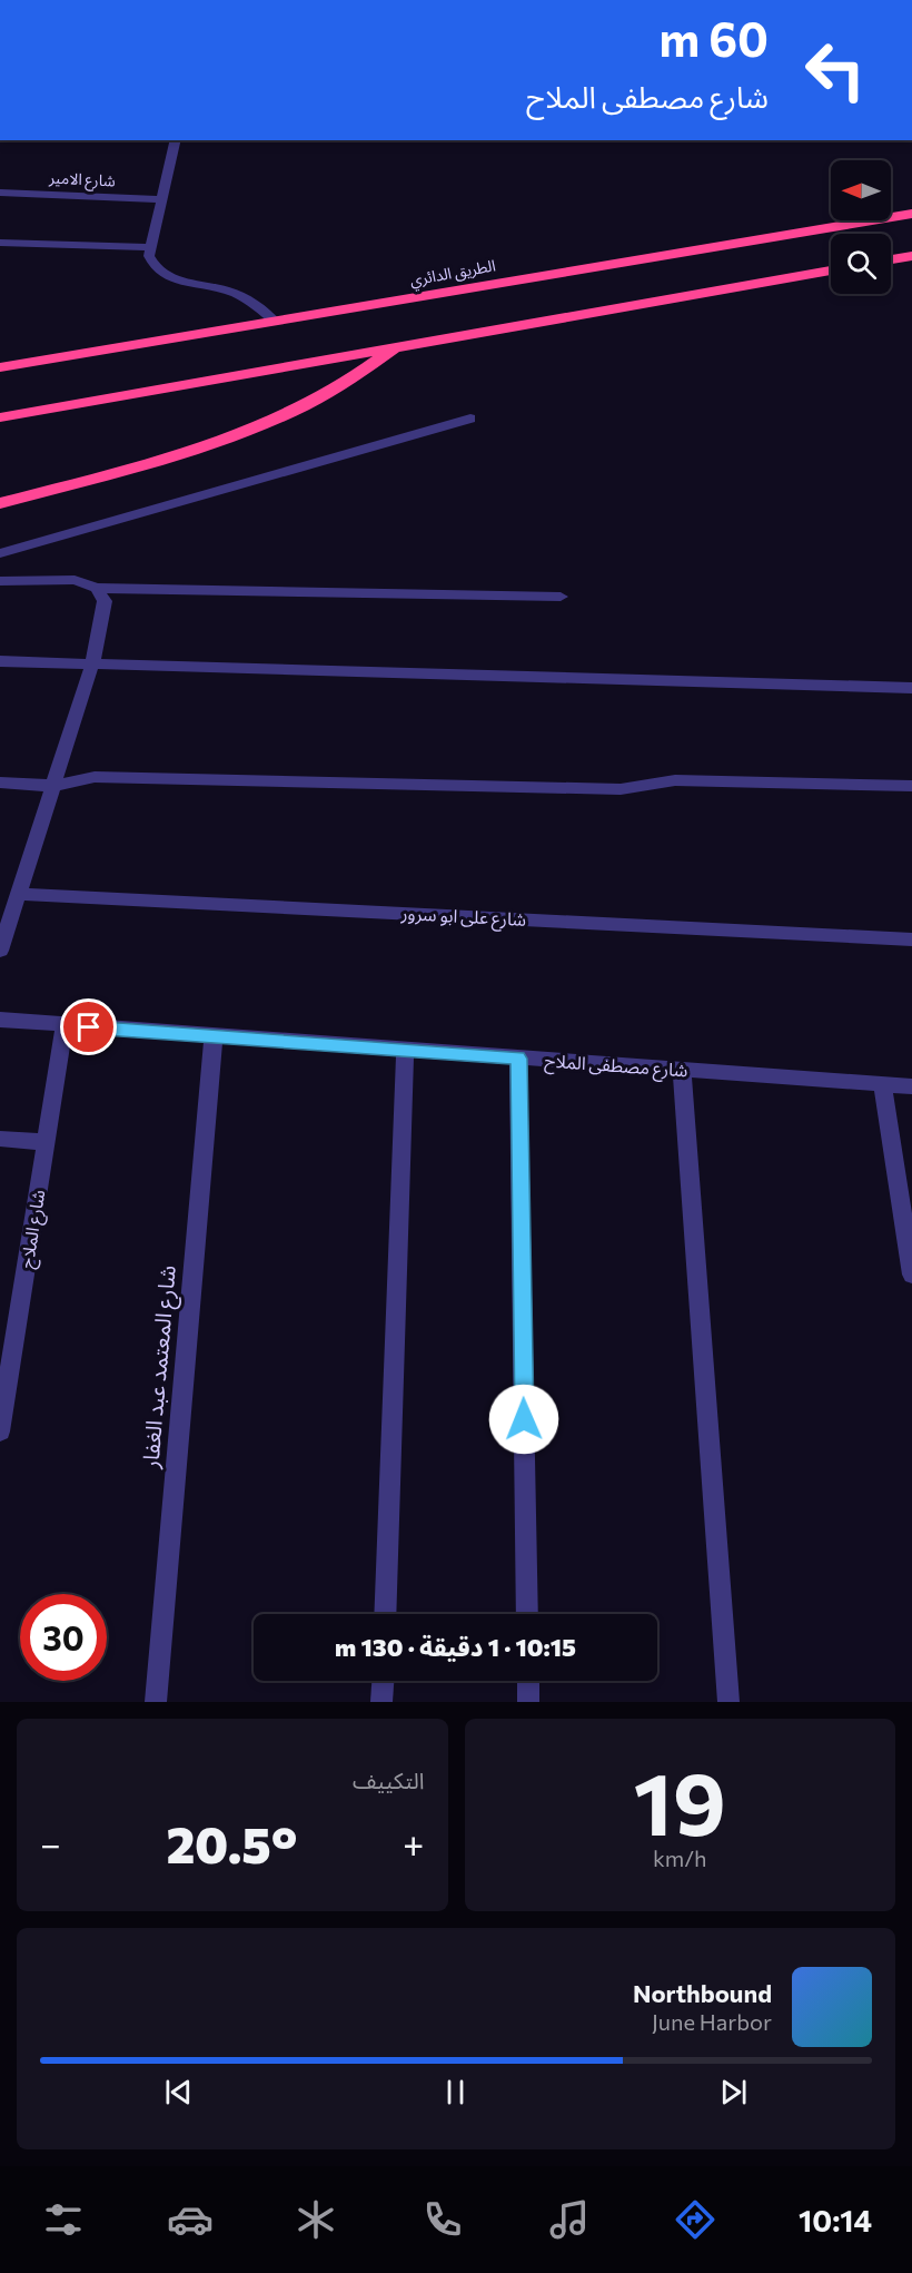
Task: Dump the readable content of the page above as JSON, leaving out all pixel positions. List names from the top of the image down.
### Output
{
  "streets": {
    "highway": ["الطريق الدائري"],
    "street": [
      "شارع الامير",
      "شارع على ابو سرور",
      "شارع مصطفى الملاح",
      "شارع الملاح",
      "شارع المعتمد عبد الغفار"
    ]
  },
  "crossings": [
    ["شارع مصطفى الملاح", "شارع الملاح"],
    ["شارع مصطفى الملاح", "شارع المعتمد عبد الغفار"]
  ],
  "north": "left",
  "page": {
    "turn": ["60 m", "شارع مصطفى الملاح"],
    "limit": "30",
    "trip": "10:15 · 1 دقيقة · 130 m",
    "tile": [
      ["19", "km/h"],
      "التكييف"
    ],
    "heat": ["−", "20.5°", "+"],
    "song": ["Northbound", "June Harbor"],
    "tabs": "10:14"
  }
}
